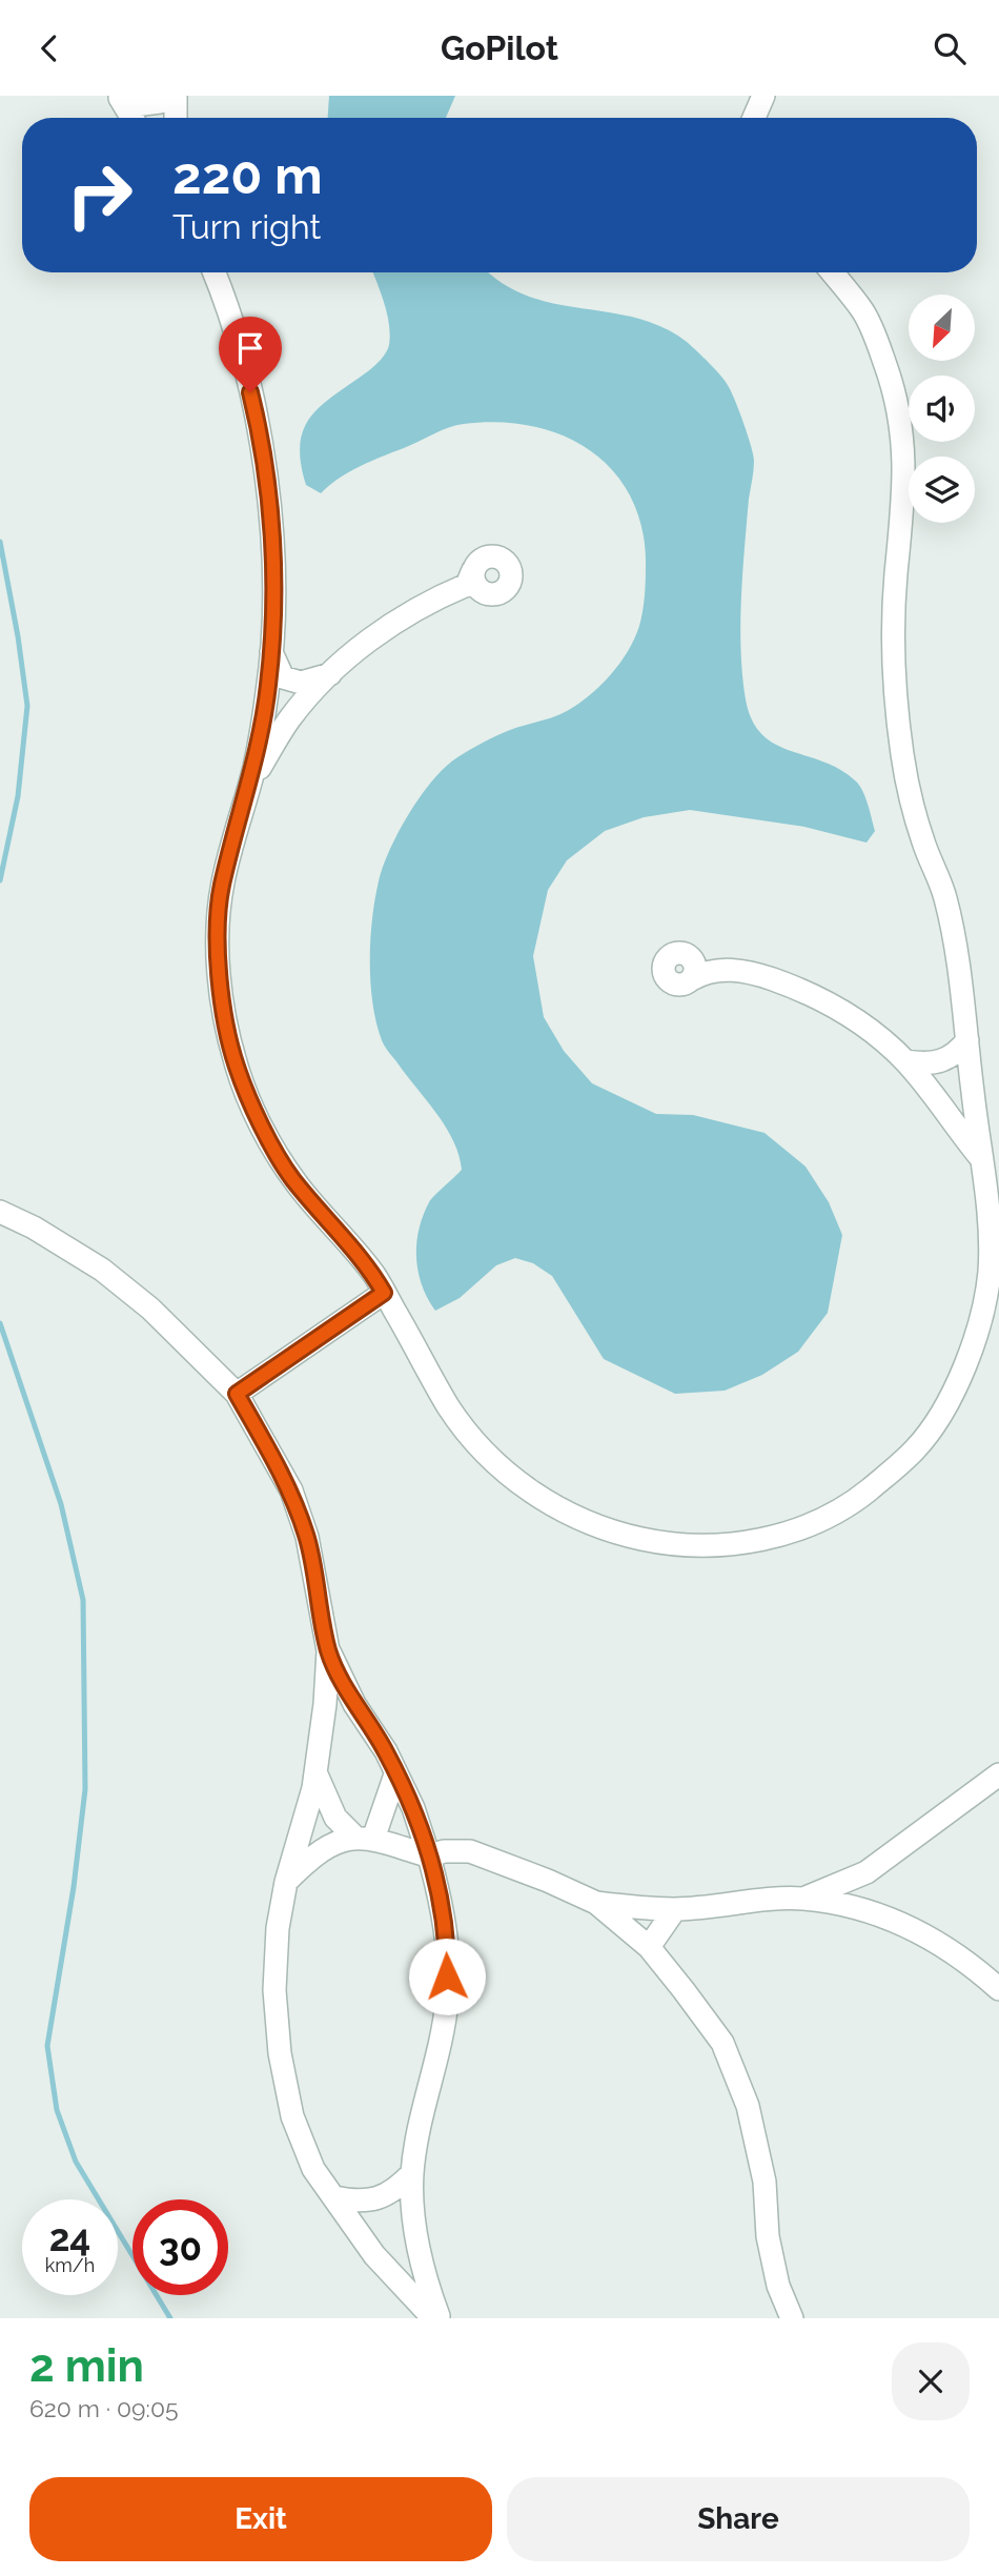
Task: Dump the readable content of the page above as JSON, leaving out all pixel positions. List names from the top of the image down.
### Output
{
  "north": "bottom left",
  "page": {
    "header": "GoPilot",
    "turn": ["220 m", "Turn right"],
    "speed": "24 km/h",
    "limit": "30",
    "heading": ["2 min", "620 m · 09:05"],
    "buttons": ["Exit", "Share"]
  }
}
